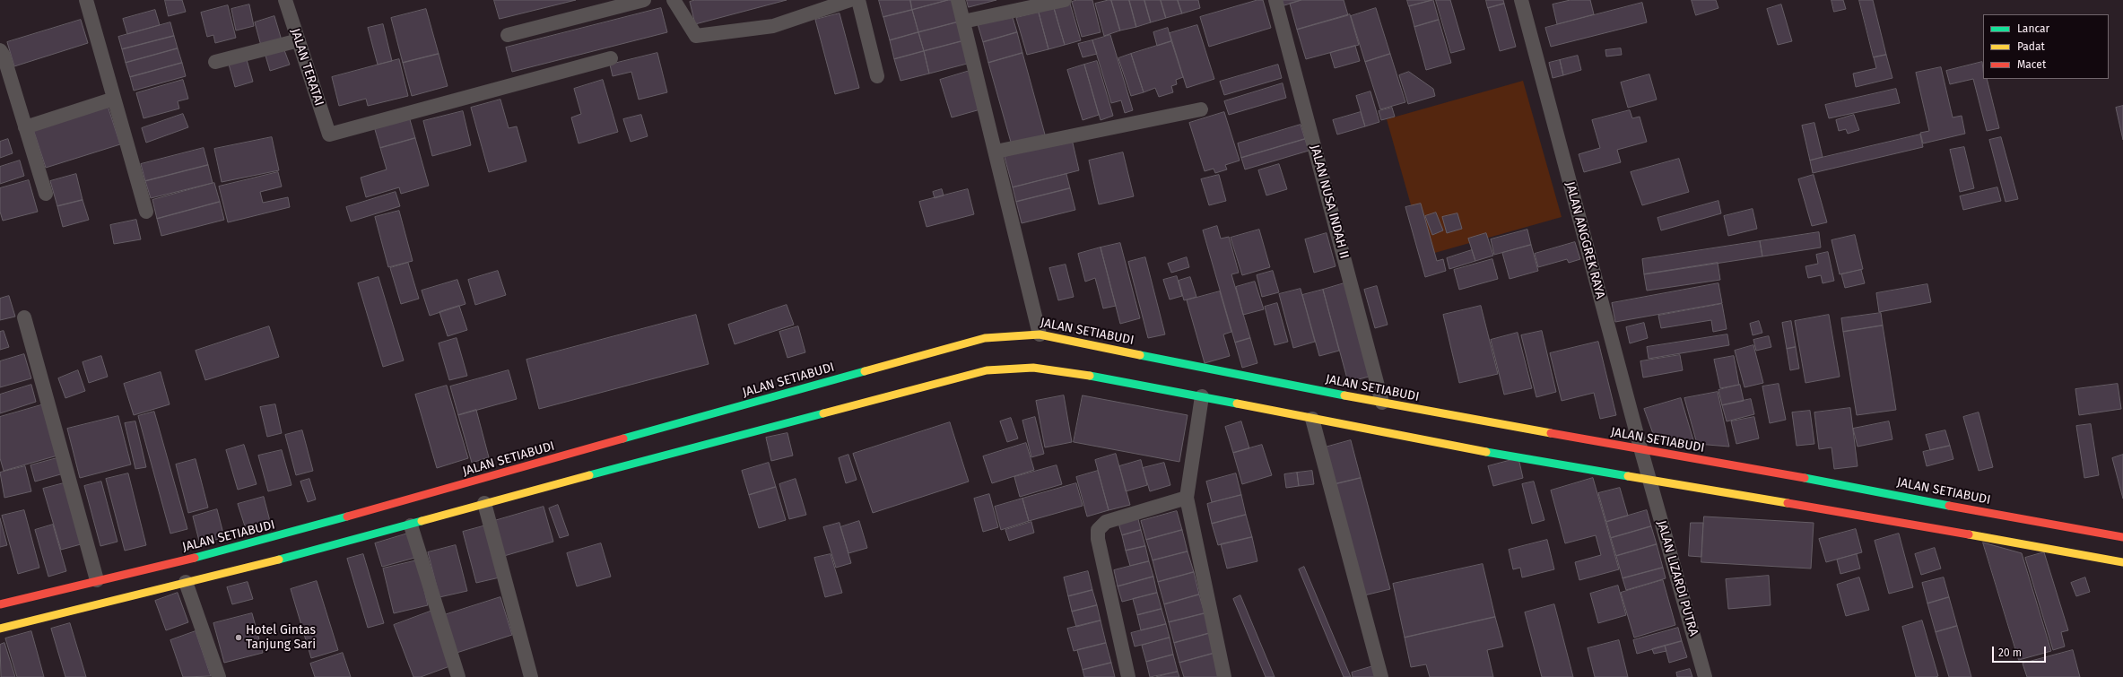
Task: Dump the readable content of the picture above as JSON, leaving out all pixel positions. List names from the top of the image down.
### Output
{
  "streets": {
    "main road": ["JALAN SETIABUDI"],
    "street": [
      "JALAN TERATAI",
      "JALAN NUSA INDAH II",
      "JALAN ANGGREK RAYA",
      "JALAN LIZARDI PUTRA"
    ]
  },
  "crossings": [
    ["JALAN NUSA INDAH II", "JALAN SETIABUDI"],
    ["JALAN ANGGREK RAYA", "JALAN SETIABUDI"],
    ["JALAN ANGGREK RAYA", "JALAN LIZARDI PUTRA"]
  ],
  "places": ["Hotel Gintas Tanjung Sari"],
  "legend": ["Lancar", "Padat", "Macet"],
  "scale_bar": "20 m"
}
